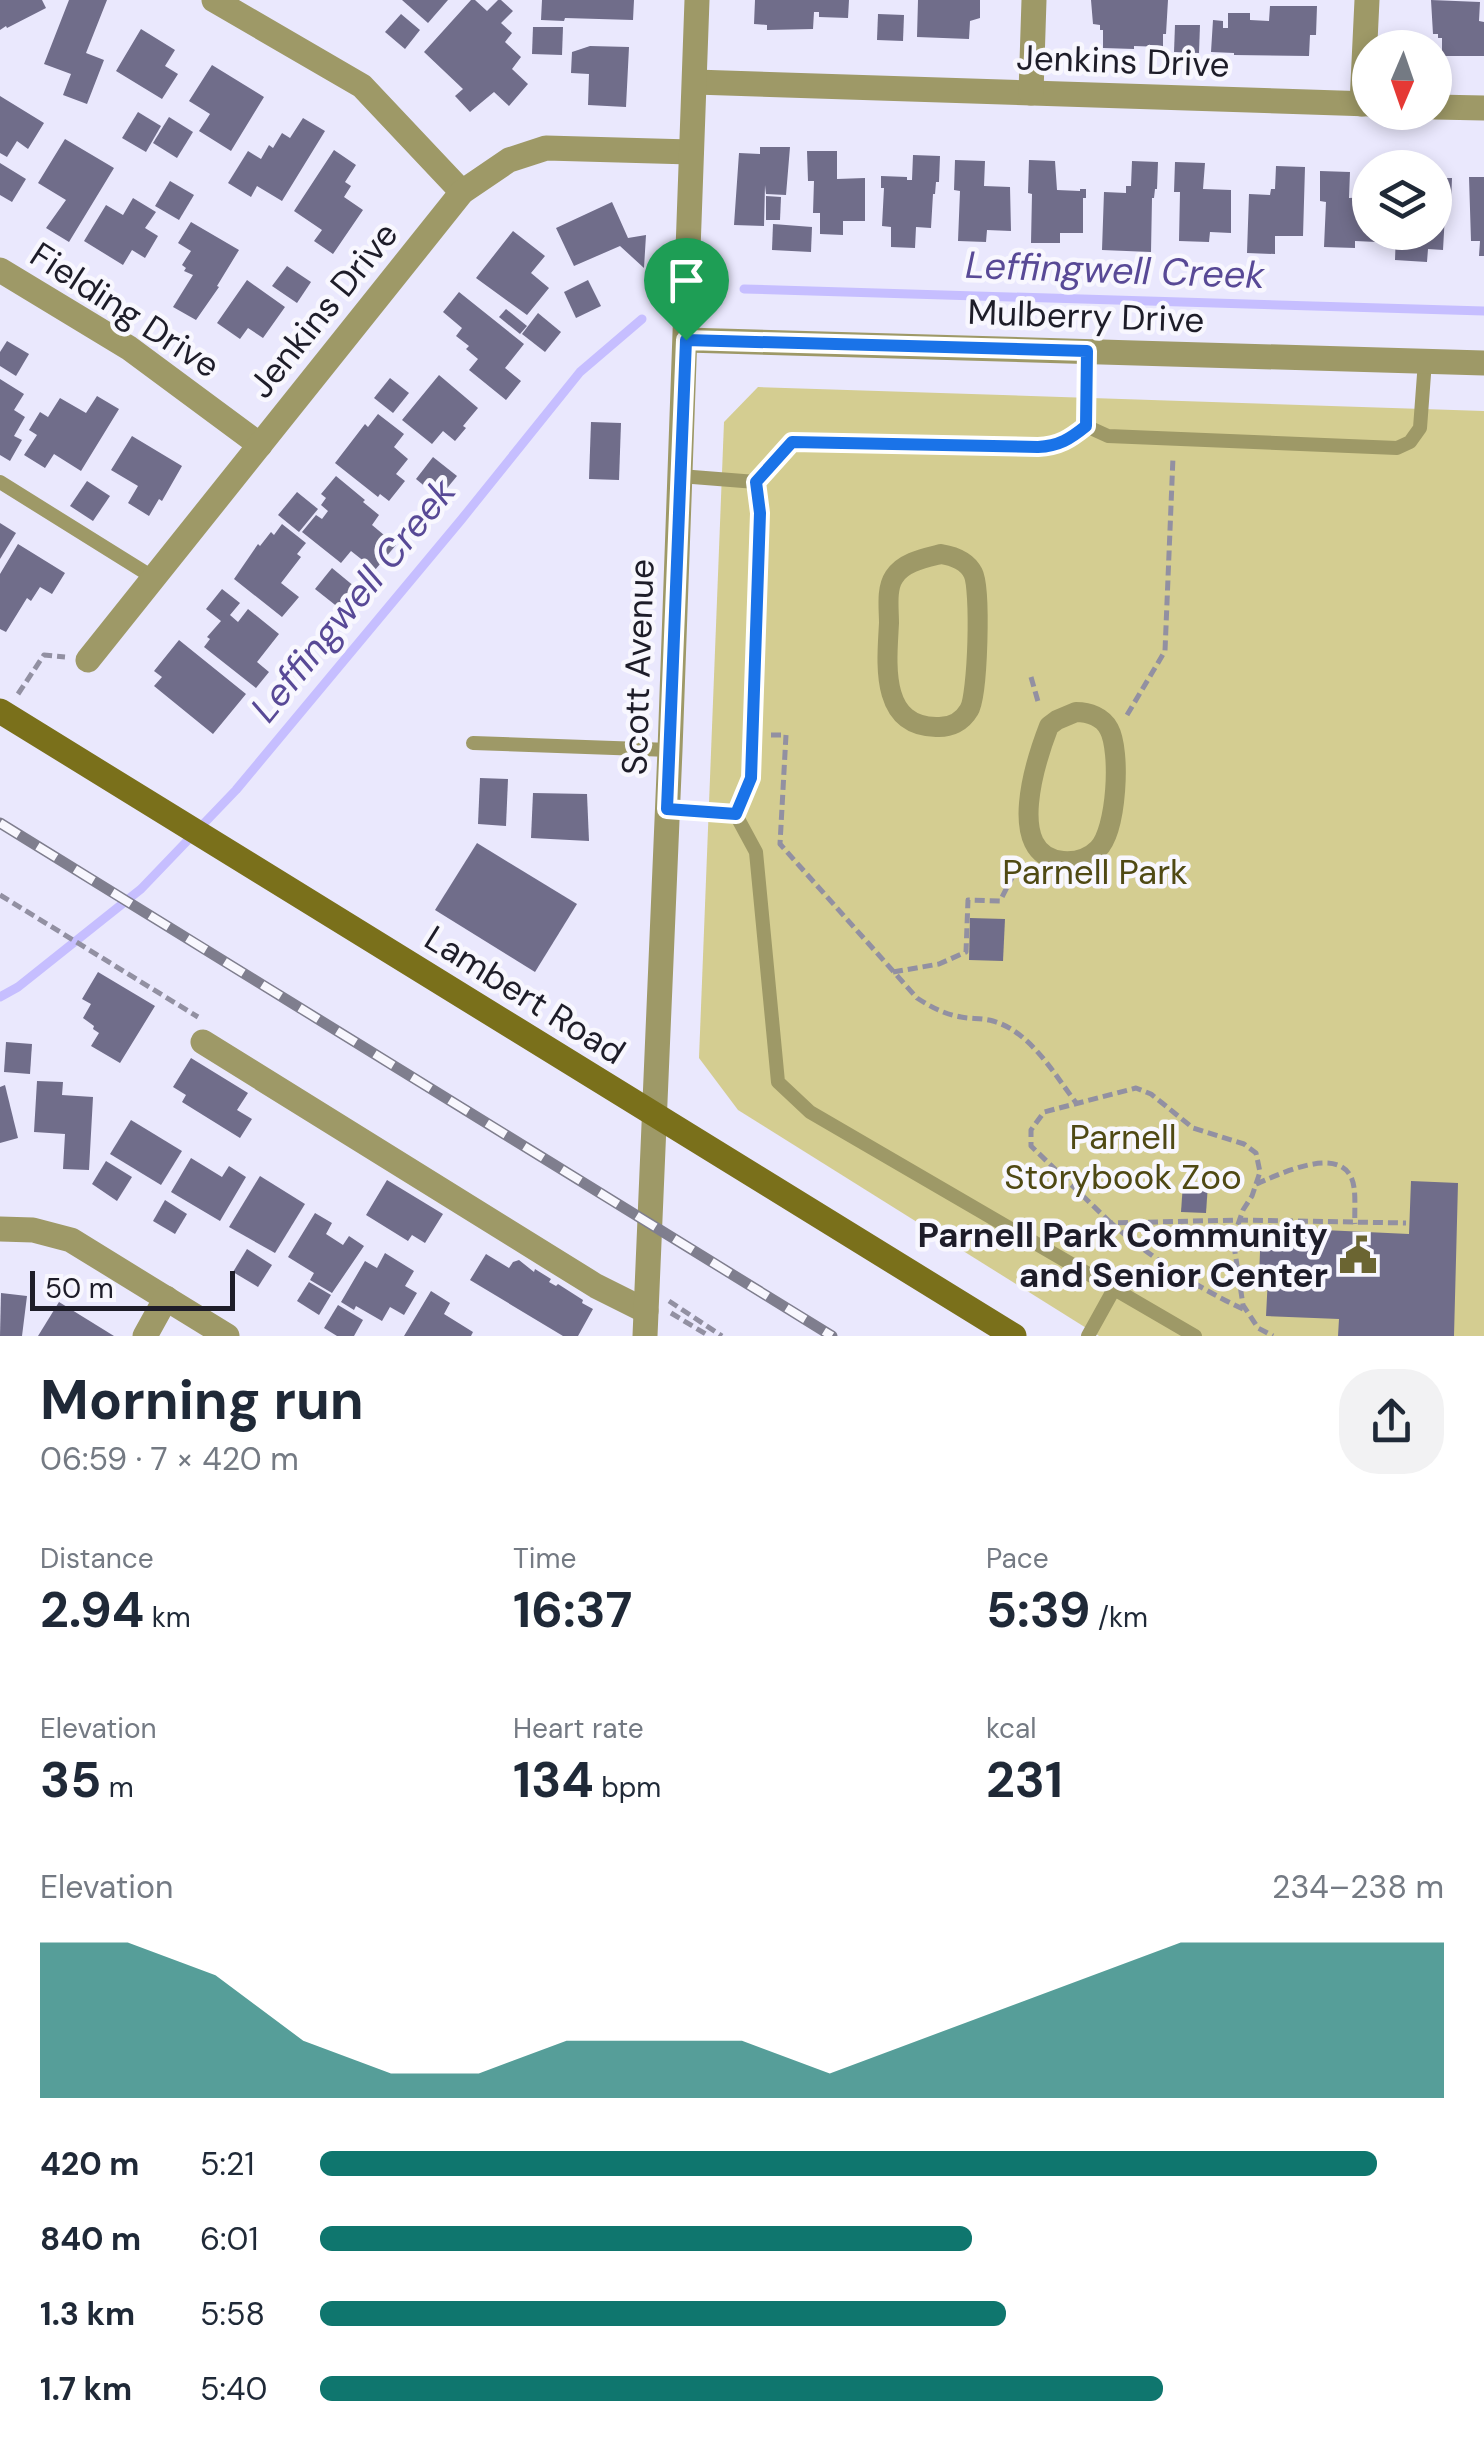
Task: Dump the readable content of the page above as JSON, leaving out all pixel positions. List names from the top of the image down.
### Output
{
  "streets": {
    "main road": ["Lambert Road"],
    "street": [
      "Jenkins Drive",
      "Fielding Drive",
      "Mulberry Drive",
      "Scott Avenue"
    ]
  },
  "crossings": [
    ["Jenkins Drive", "Fielding Drive"],
    ["Jenkins Drive", "Scott Avenue"],
    ["Mulberry Drive", "Scott Avenue"],
    ["Scott Avenue", "Lambert Road"]
  ],
  "water": ["Leffingwell Creek"],
  "parks": ["Parnell Park", "Parnell Storybook Zoo"],
  "places": {
    "public building": ["Parnell Park Community and Senior Center"]
  },
  "scale_bar": "50 m",
  "north": "bottom",
  "page": {
    "scale": "50 m",
    "heading": ["Morning run", "06:59 · 7 × 420 m"],
    "stats": [
      ["Distance", "2.94 km"],
      ["Time", "16:37"],
      ["Pace", "5:39 /km"],
      ["Elevation", "35 m"],
      ["Heart rate", "134 bpm"],
      ["kcal", "231"]
    ],
    "chart": ["Elevation", "234–238 m"],
    "list": [
      {
        "name": "420 m",
        "note": "5:21"
      },
      {
        "name": "840 m",
        "note": "6:01"
      },
      {
        "name": "1.3 km",
        "note": "5:58"
      },
      {
        "name": "1.7 km",
        "note": "5:40"
      }
    ]
  }
}
